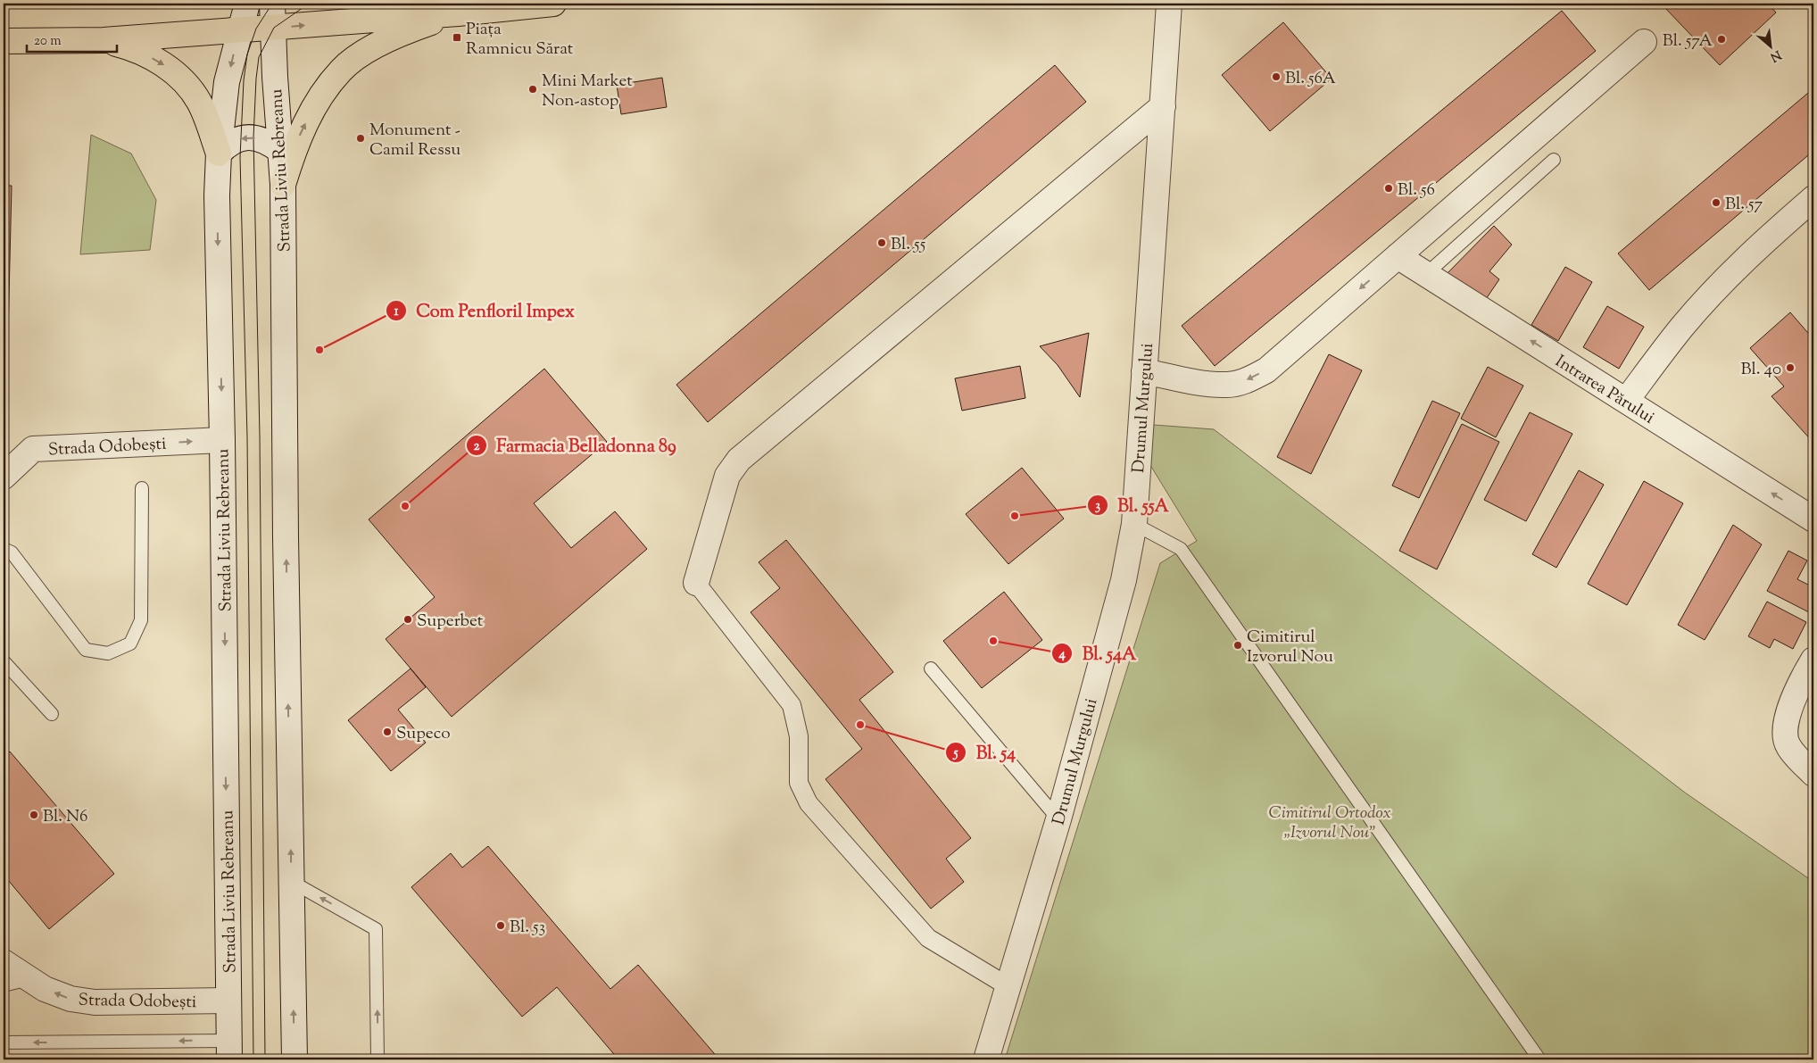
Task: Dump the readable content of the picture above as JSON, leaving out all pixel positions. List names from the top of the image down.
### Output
{
  "streets": {
    "street": [
      "Strada Liviu Rebreanu",
      "Intrarea Părului",
      "Drumul Murgului",
      "Strada Odobești"
    ]
  },
  "crossings": [
    ["Strada Liviu Rebreanu", "Strada Odobești"]
  ],
  "one_way": ["Intrarea Părului"],
  "parks": ["Cimitirul Ortodox „Izvorul Nou”"],
  "places": {
    "transit": ["Piața Ramnicu Sărat"],
    "other": [
      "Bl. 57A",
      "Bl. 56A",
      "Mini Market Non-astop",
      "Monument - Camil Ressu",
      "Bl. 56",
      "Bl. 57",
      "Bl. 55",
      "Com Penfloril Impex",
      "Bl. 40",
      "Farmacia Belladonna 89",
      "Bl. 55A",
      "Superbet",
      "Bl. 54A",
      "Cimitirul Izvorul Nou",
      "Bl. 54",
      "Supeco",
      "Bl. N6",
      "Bl. 53"
    ]
  },
  "scale_bar": "20 m",
  "north": "bottom right"
}
